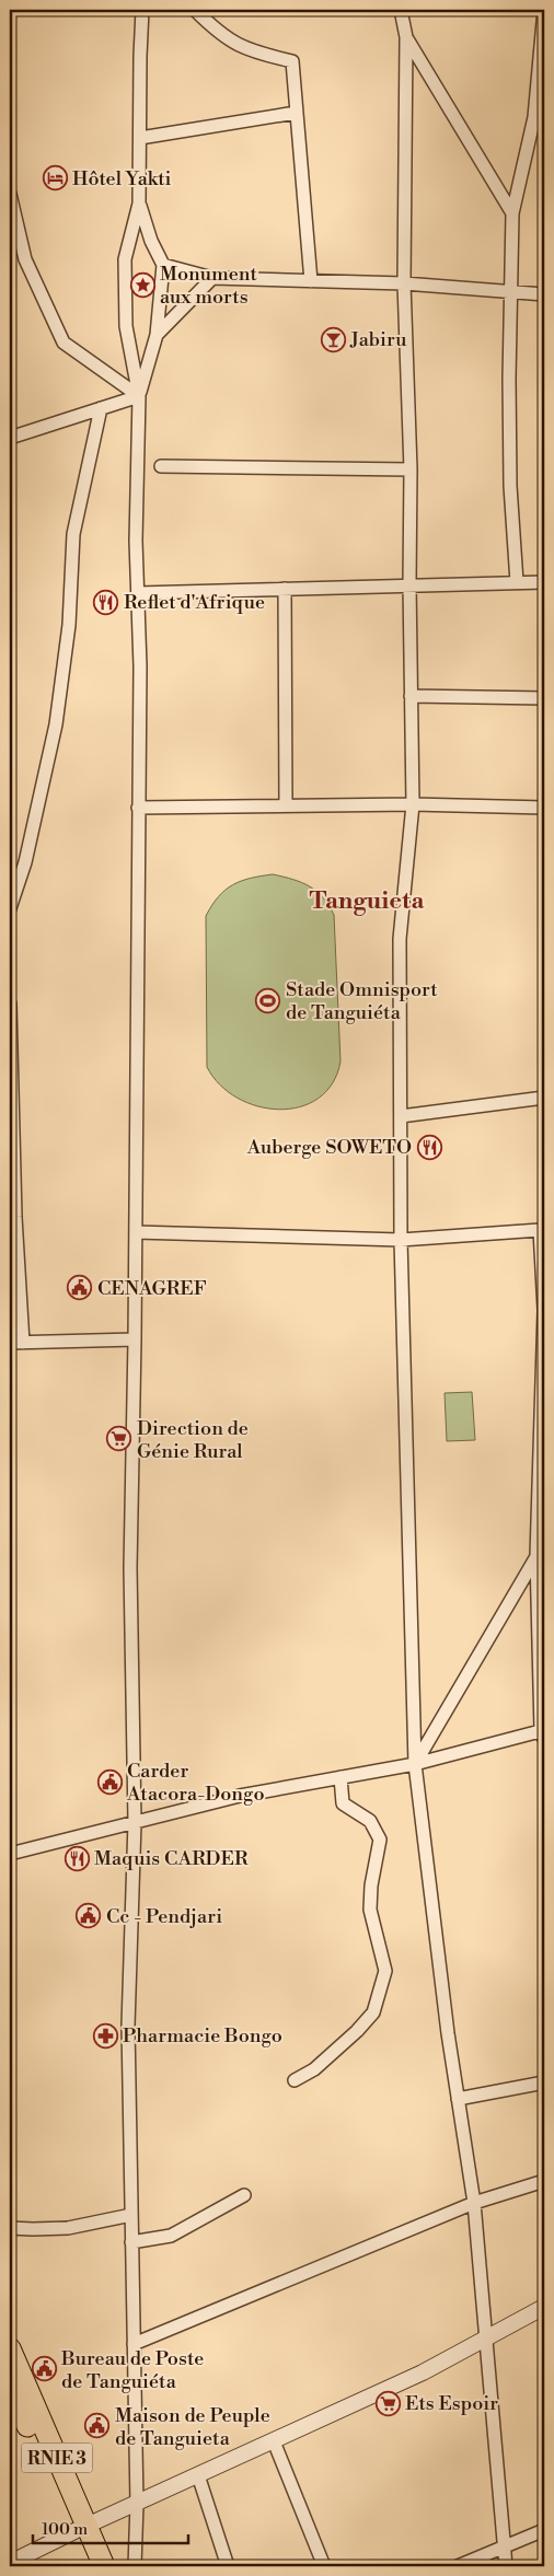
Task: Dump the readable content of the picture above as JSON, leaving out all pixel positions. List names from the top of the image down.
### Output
{
  "streets": {
    "highway": ["RNIE 3"]
  },
  "districts": ["Tanguieta"],
  "places": {
    "hotel": ["Hôtel Yakti"],
    "place": ["Monument aux morts"],
    "bar": ["Jabiru"],
    "restaurant": ["Reflet d'Afrique", "Auberge SOWETO", "Maquis CARDER"],
    "sports": ["Stade Omnisport de Tanguiéta"],
    "public building": [
      "CENAGREF",
      "Carder Atacora-Dongo",
      "Cc - Pendjari",
      "Bureau de Poste de Tanguiéta",
      "Maison de Peuple de Tanguieta"
    ],
    "supermarket": ["Direction de Génie Rural", "Ets Espoir"],
    "pharmacy": ["Pharmacie Bongo"]
  },
  "scale_bar": "100 m"
}
